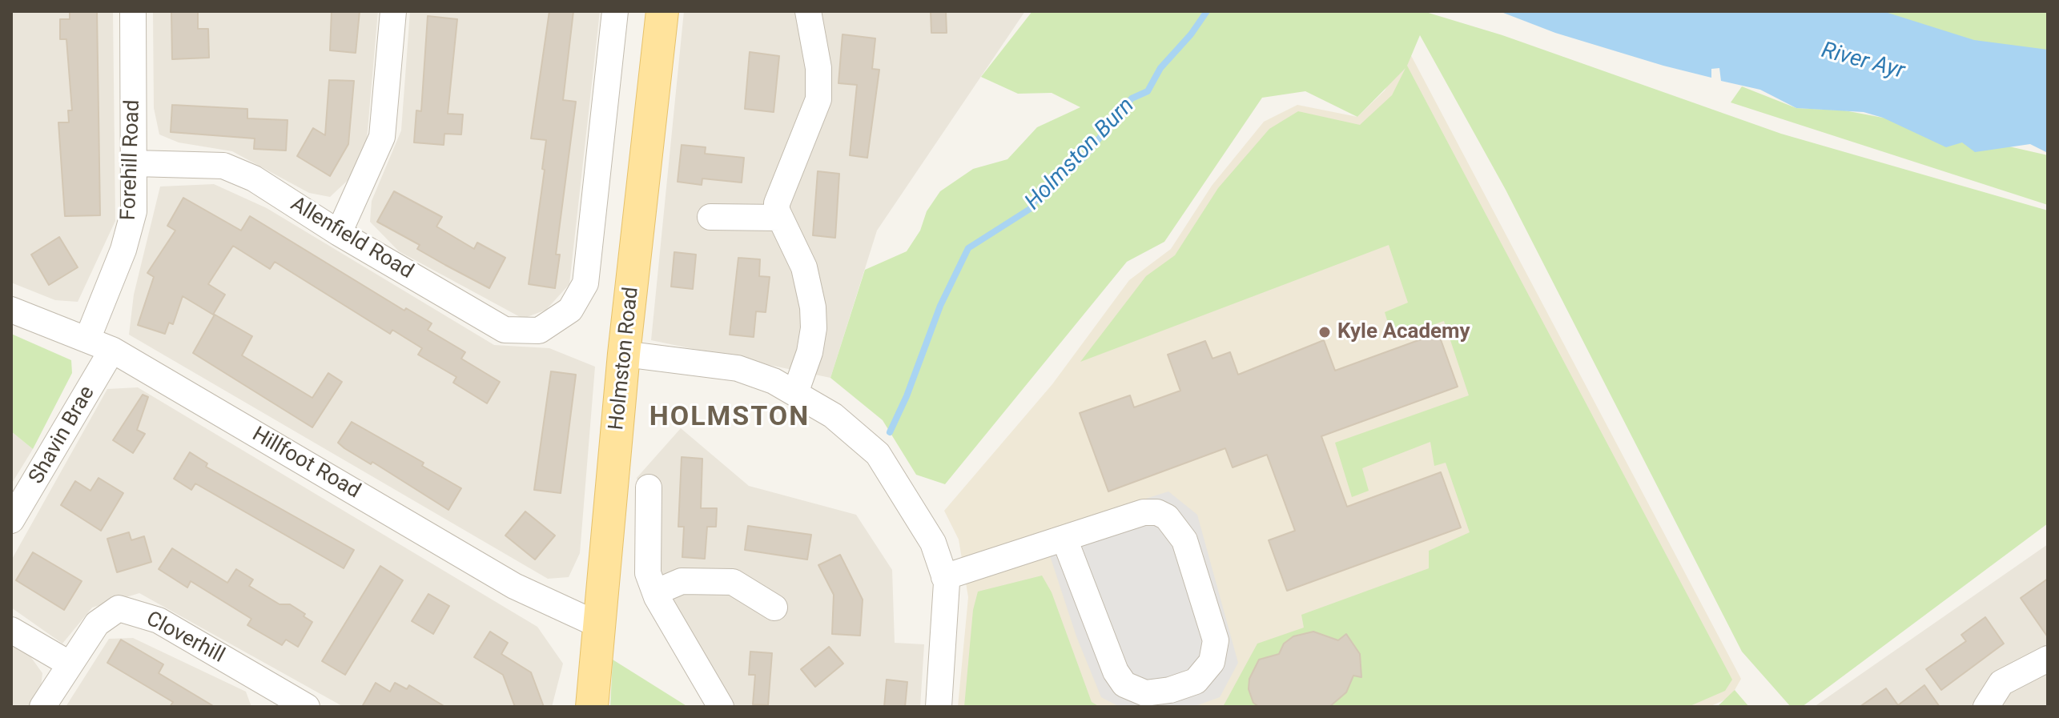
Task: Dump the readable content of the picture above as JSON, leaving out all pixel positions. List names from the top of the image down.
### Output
{
  "streets": {
    "main road": ["Holmston Road"],
    "street": [
      "Forehill Road",
      "Allenfield Road",
      "Shavin Brae",
      "Hillfoot Road",
      "Cloverhill"
    ]
  },
  "crossings": [
    ["Forehill Road", "Allenfield Road"],
    ["Forehill Road", "Hillfoot Road"],
    ["Holmston Road", "Hillfoot Road"],
    ["Shavin Brae", "Hillfoot Road"]
  ],
  "districts": ["HOLMSTON"],
  "water": ["River Ayr", "Holmston Burn"],
  "places": ["Kyle Academy"]
}
